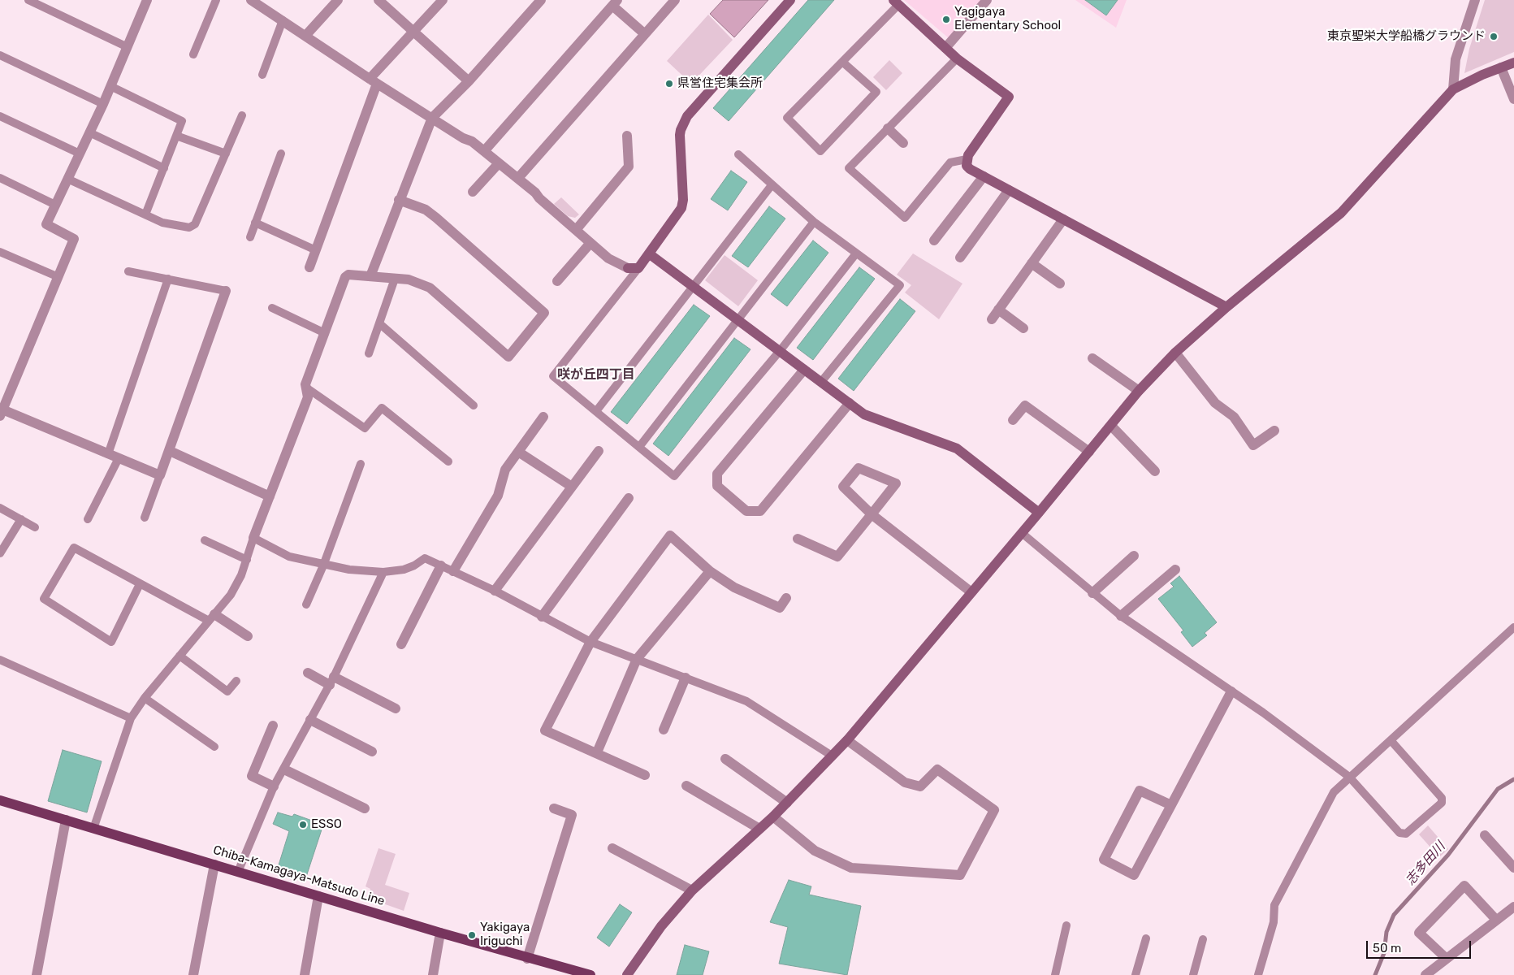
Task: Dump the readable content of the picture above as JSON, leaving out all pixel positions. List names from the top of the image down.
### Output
{
  "streets": {
    "main road": ["Chiba-Kamagaya-Matsudo Line"]
  },
  "districts": ["咲が丘四丁目"],
  "water": ["志多田川"],
  "places": [
    "Yagigaya Elementary School",
    "東京聖栄大学船橋グラウンド",
    "県営住宅集会所",
    "ESSO",
    "Yakigaya Iriguchi"
  ],
  "scale_bar": "50 m"
}
